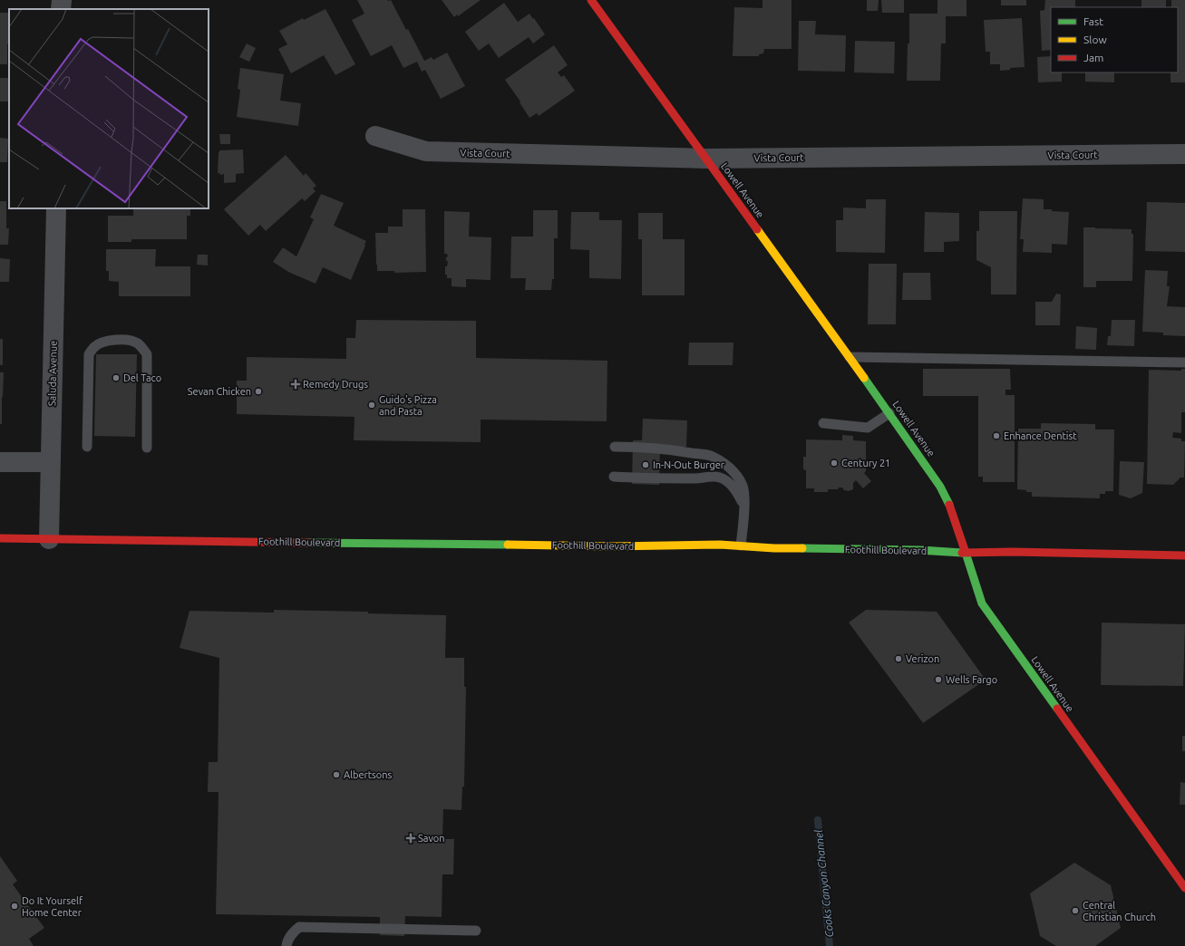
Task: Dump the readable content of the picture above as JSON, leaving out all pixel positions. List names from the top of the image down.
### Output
{
  "streets": {
    "main road": ["Lowell Avenue", "Foothill Boulevard"],
    "street": ["Vista Court", "Saluda Avenue"]
  },
  "crossings": [
    ["Vista Court", "Lowell Avenue"],
    ["Lowell Avenue", "Foothill Boulevard"],
    ["Saluda Avenue", "Foothill Boulevard"]
  ],
  "water": ["Cooks Canyon Channel"],
  "places": {
    "other": [
      "Del Taco",
      "Sevan Chicken",
      "Guido's Pizza and Pasta",
      "Enhance Dentist",
      "Century 21",
      "In-N-Out Burger",
      "Verizon",
      "Wells Fargo",
      "Albertsons",
      "Do It Yourself Home Center",
      "Central Christian Church"
    ],
    "health": ["Remedy Drugs", "Savon"]
  },
  "legend": ["Fast", "Slow", "Jam"]
}
